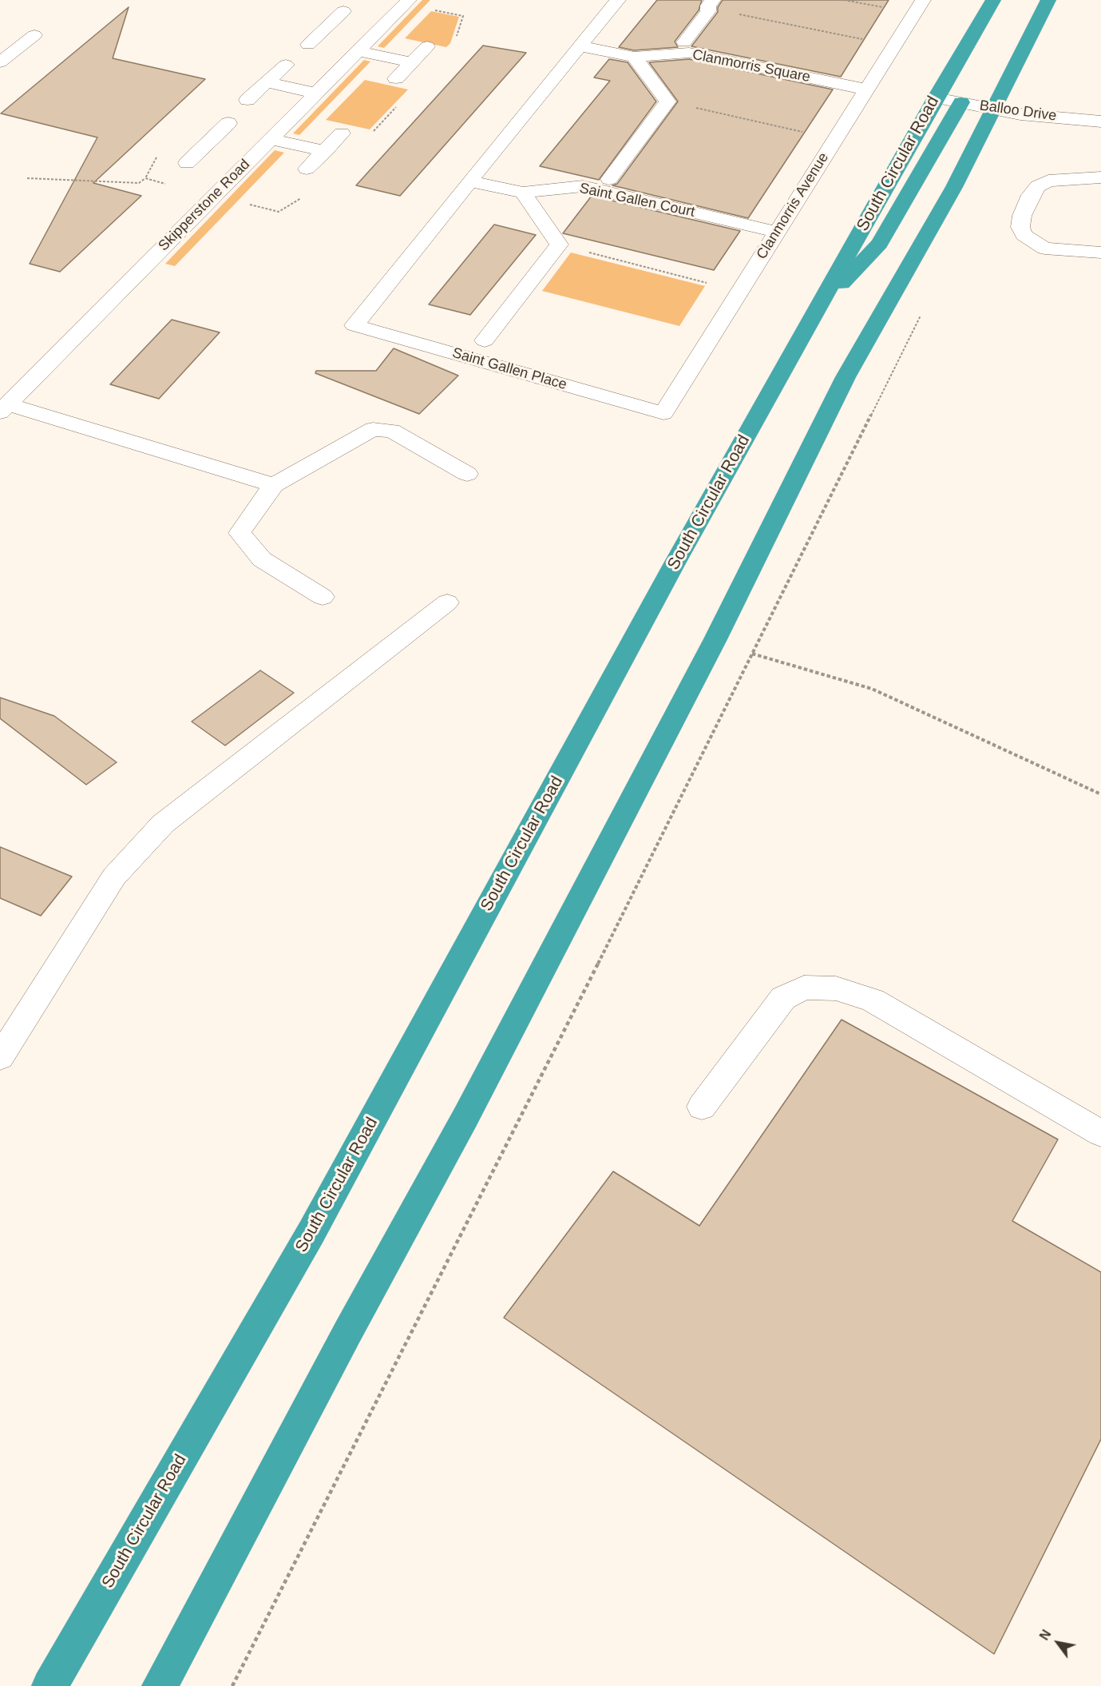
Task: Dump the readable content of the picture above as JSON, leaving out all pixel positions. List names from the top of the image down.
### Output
{
  "streets": {
    "highway": ["South Circular Road"],
    "street": [
      "Clanmorris Square",
      "Balloo Drive",
      "Saint Gallen Court",
      "Skipperstone Road",
      "Clanmorris Avenue",
      "Saint Gallen Place"
    ]
  },
  "crossings": [
    ["Clanmorris Square", "Clanmorris Avenue"],
    ["Balloo Drive", "South Circular Road"],
    ["Saint Gallen Court", "Clanmorris Avenue"],
    ["Saint Gallen Court", "Saint Gallen Place"],
    ["Clanmorris Avenue", "Saint Gallen Place"]
  ],
  "north": "top left"
}
